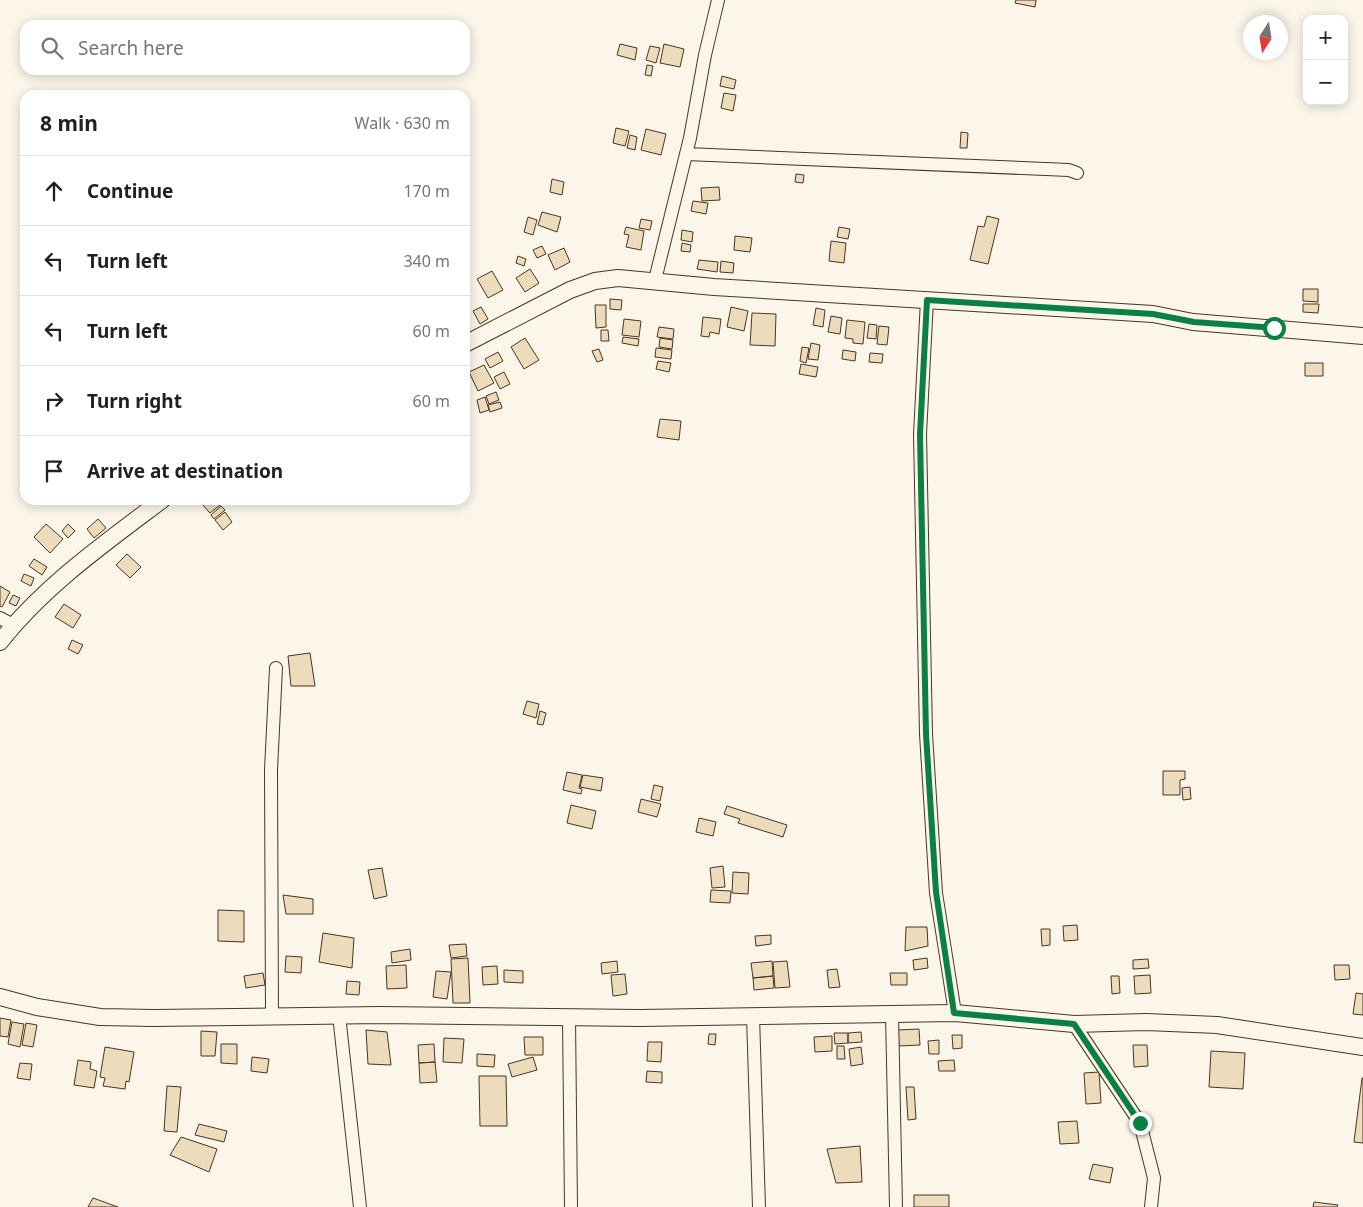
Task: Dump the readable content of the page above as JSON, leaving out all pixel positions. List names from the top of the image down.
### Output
{
  "north": "bottom",
  "page": {
    "map_buttons": ["+", "−"],
    "search": "Search here",
    "heading": ["8 min", "Walk · 630 m"],
    "list": [
      ["Continue", "170 m"],
      ["Turn left", "340 m"],
      ["Turn left", "60 m"],
      ["Turn right", "60 m"],
      "Arrive at destination"
    ]
  }
}
